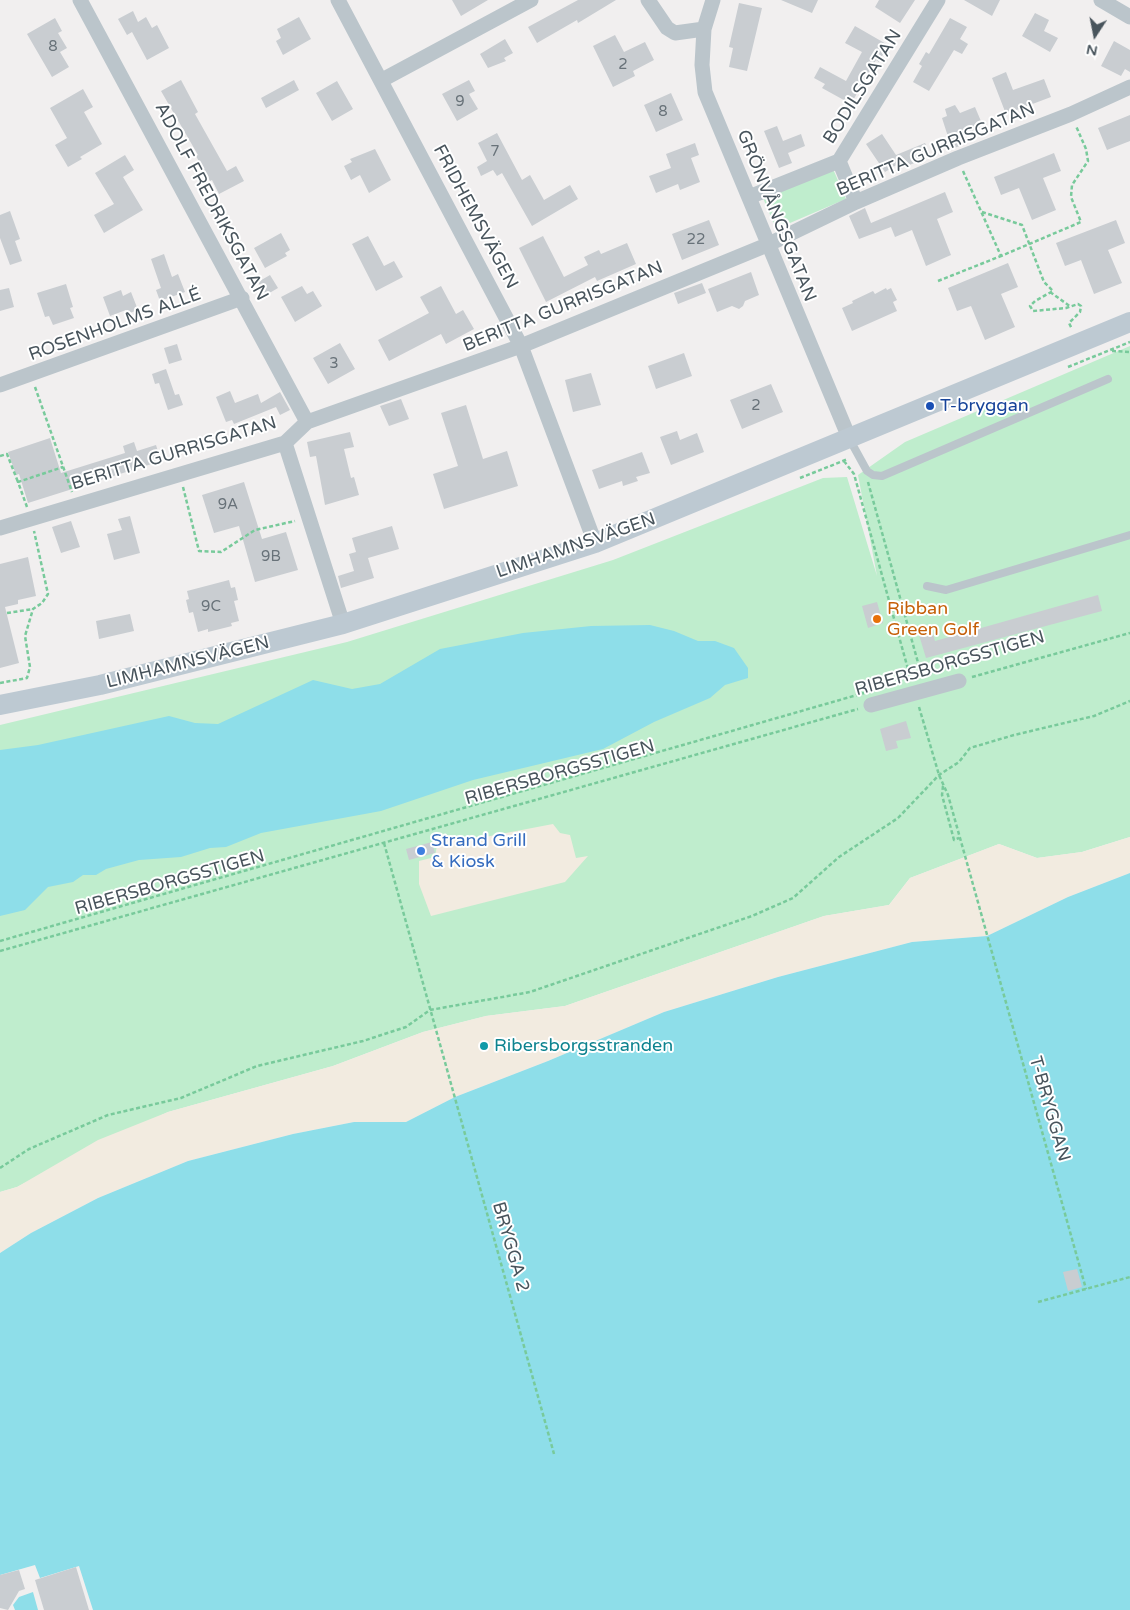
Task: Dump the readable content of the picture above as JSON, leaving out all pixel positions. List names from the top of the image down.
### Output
{
  "streets": {
    "main road": ["LIMHAMNSVÄGEN"],
    "street": [
      "BODILSGATAN",
      "BERITTA GURRISGATAN",
      "ADOLF FREDRIKSGATAN",
      "GRÖNVÅNGSGATAN",
      "FRIDHEMSVÄGEN",
      "ROSENHOLMS ALLÉ",
      "RIBERSBORGSSTIGEN"
    ],
    "path": ["T-BRYGGAN", "BRYGGA 2"]
  },
  "crossings": [
    ["BODILSGATAN", "GRÖNVÅNGSGATAN"],
    ["BERITTA GURRISGATAN", "ADOLF FREDRIKSGATAN"],
    ["BERITTA GURRISGATAN", "GRÖNVÅNGSGATAN"],
    ["BERITTA GURRISGATAN", "FRIDHEMSVÄGEN"],
    ["ADOLF FREDRIKSGATAN", "ROSENHOLMS ALLÉ"],
    ["GRÖNVÅNGSGATAN", "LIMHAMNSVÄGEN"],
    ["FRIDHEMSVÄGEN", "LIMHAMNSVÄGEN"],
    ["RIBERSBORGSSTIGEN", "BRYGGA 2"]
  ],
  "places": [
    "T-bryggan",
    "Ribban Green Golf",
    "Strand Grill & Kiosk",
    "Ribersborgsstranden"
  ],
  "house_numbers": [
    "8",
    "2",
    "9",
    "8",
    "7",
    "22",
    "3",
    "2",
    "9A",
    "9B",
    "9C"
  ],
  "north": "bottom"
}
